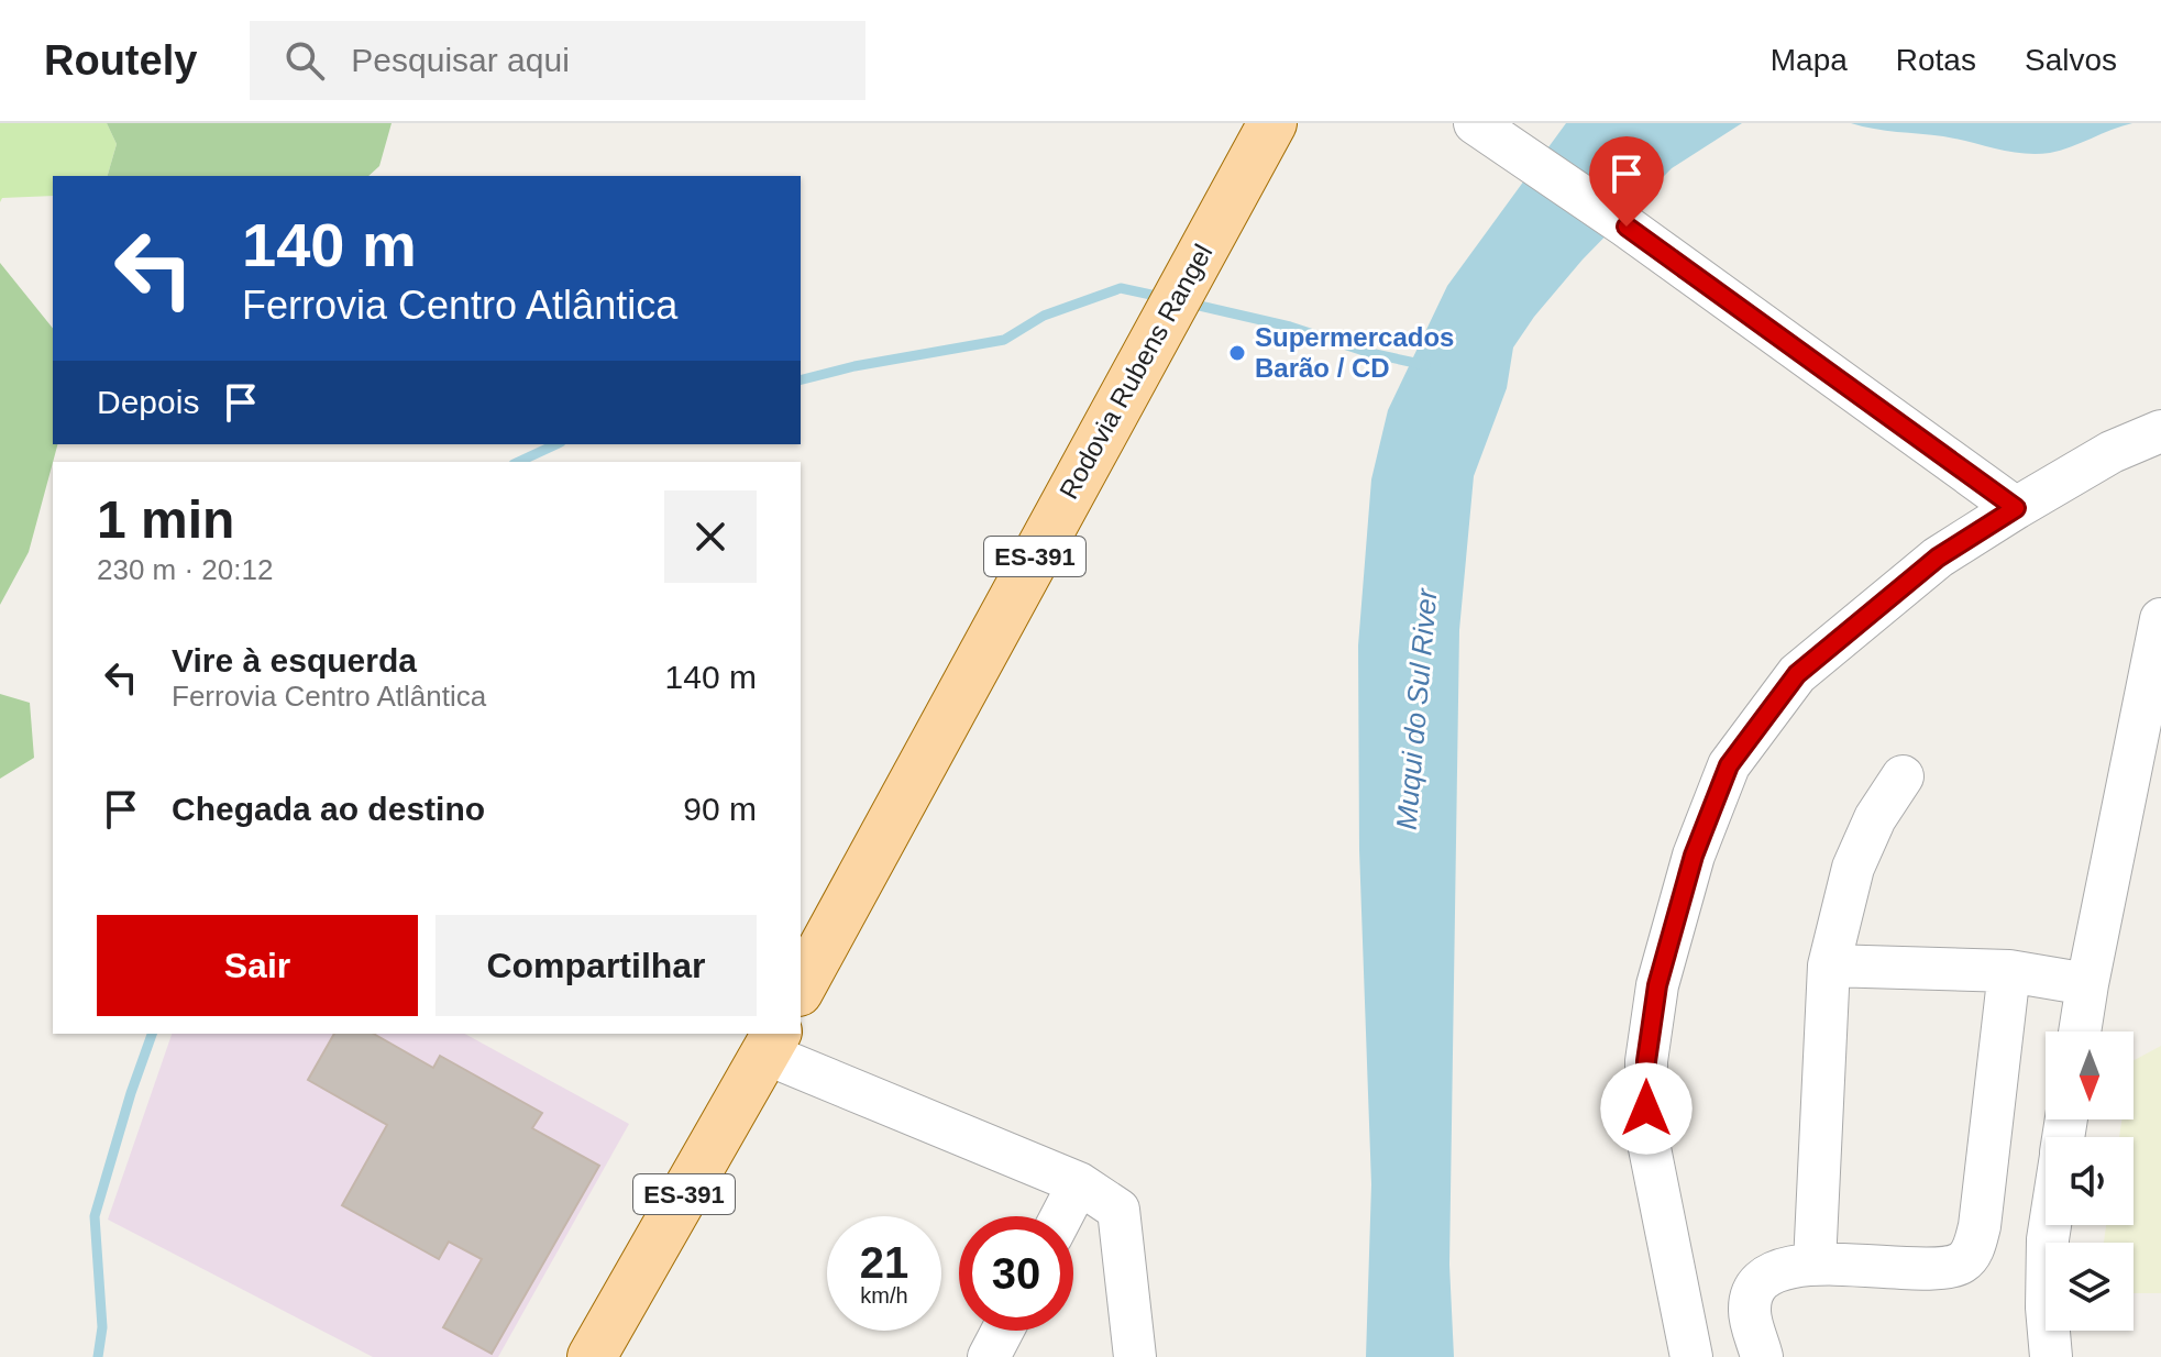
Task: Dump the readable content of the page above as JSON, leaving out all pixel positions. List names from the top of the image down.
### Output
{
  "streets": {
    "main road": ["Rodovia Rubens Rangel", "ES-391"]
  },
  "water": ["Muqui do Sul River"],
  "places": ["Supermercados Barão / CD"],
  "north": "bottom",
  "page": {
    "header": "Routely",
    "search": "Pesquisar aqui",
    "nav": ["Mapa", "Rotas", "Salvos"],
    "turn": ["140 m", "Ferrovia Centro Atlântica"],
    "then": "Depois",
    "heading": ["1 min", "230 m · 20:12"],
    "list": [
      {
        "name": "Vire à esquerda",
        "note": "Ferrovia Centro Atlântica",
        "value": "140 m"
      },
      {
        "name": "Chegada ao destino",
        "value": "90 m"
      }
    ],
    "buttons": ["Sair", "Compartilhar"],
    "speed": "21 km/h",
    "limit": "30"
  }
}
